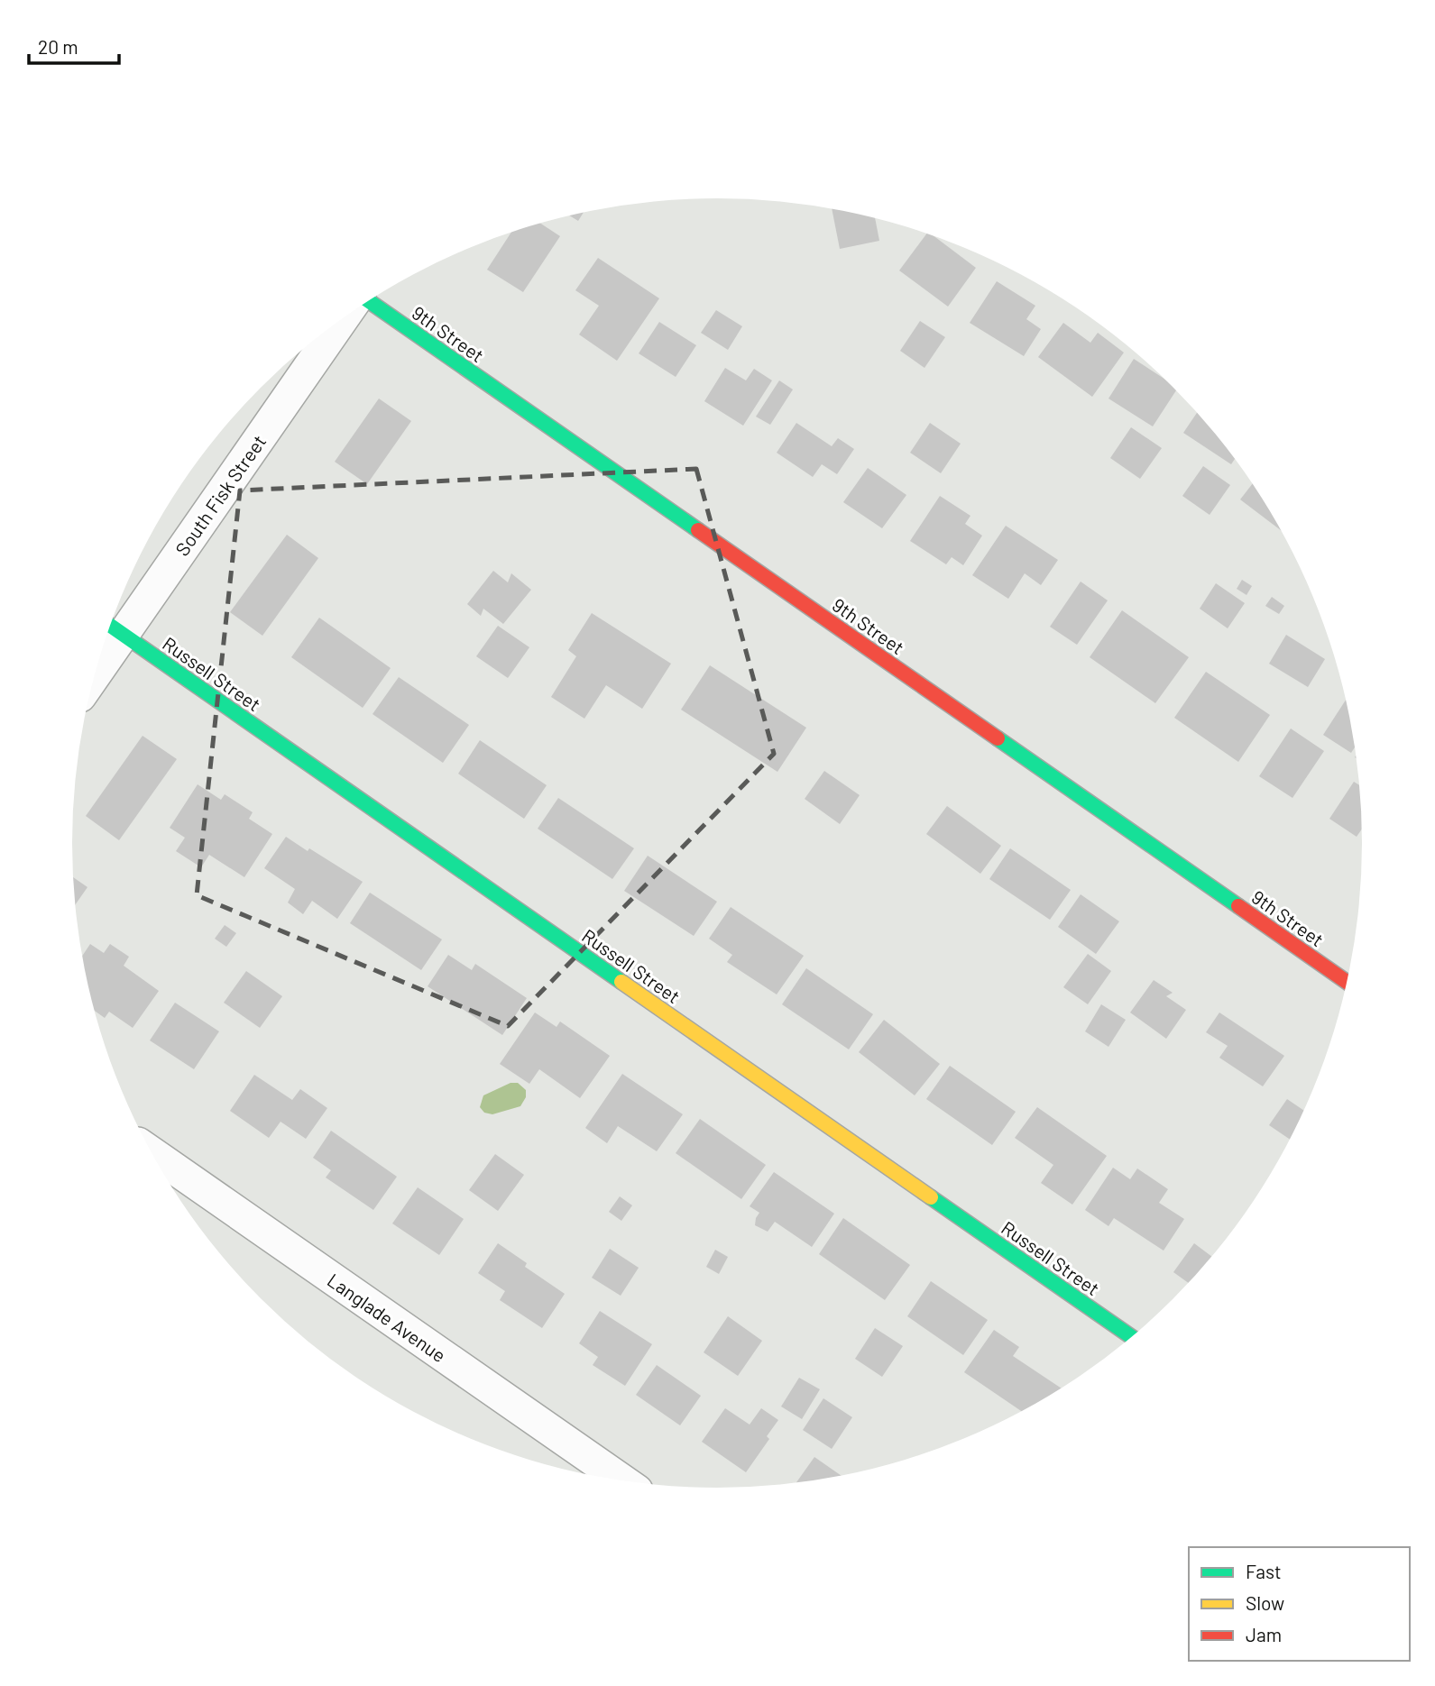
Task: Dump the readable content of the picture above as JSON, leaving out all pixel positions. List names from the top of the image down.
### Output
{
  "streets": {
    "street": [
      "9th Street",
      "South Fisk Street",
      "Russell Street",
      "Langlade Avenue"
    ]
  },
  "crossings": [
    ["South Fisk Street", "Russell Street"]
  ],
  "legend": ["Fast", "Slow", "Jam"],
  "scale_bar": "20 m"
}
